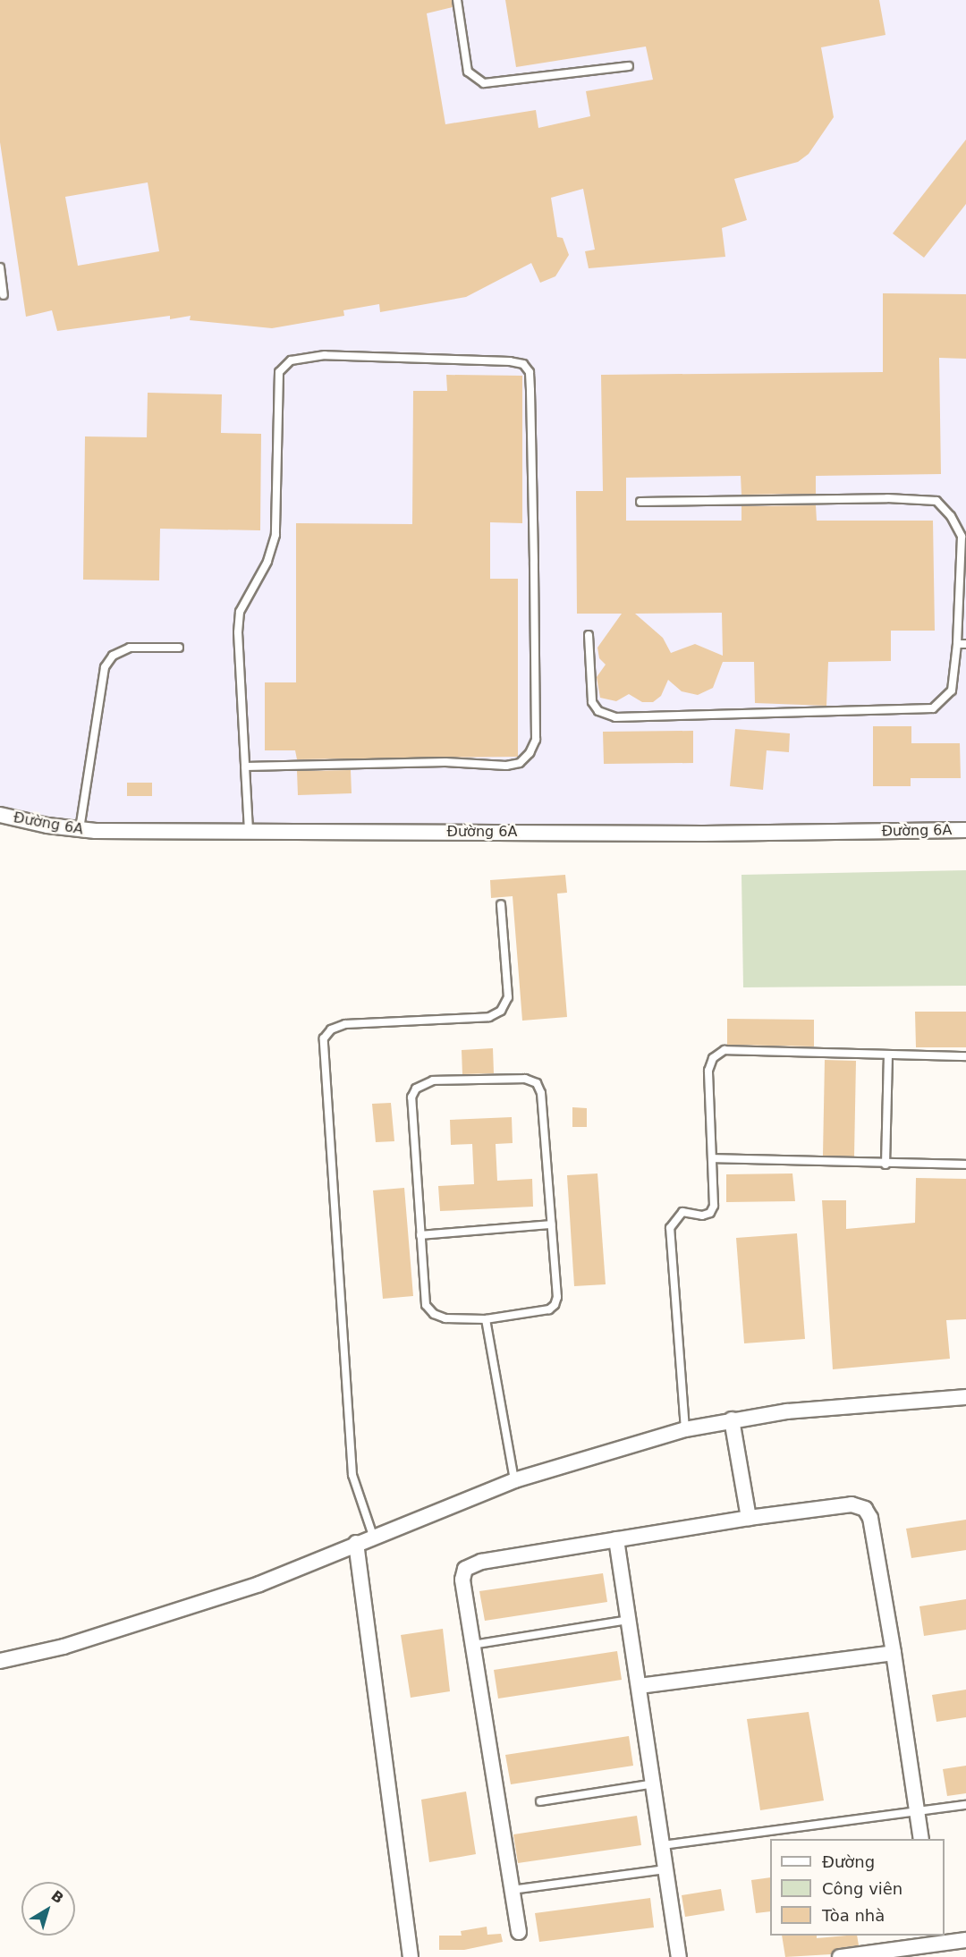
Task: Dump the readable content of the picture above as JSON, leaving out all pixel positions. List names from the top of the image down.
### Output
{
  "streets": {
    "street": ["Đường 6A"]
  },
  "legend": ["Đường", "Công viên", "Tòa nhà"],
  "north": "top right"
}
